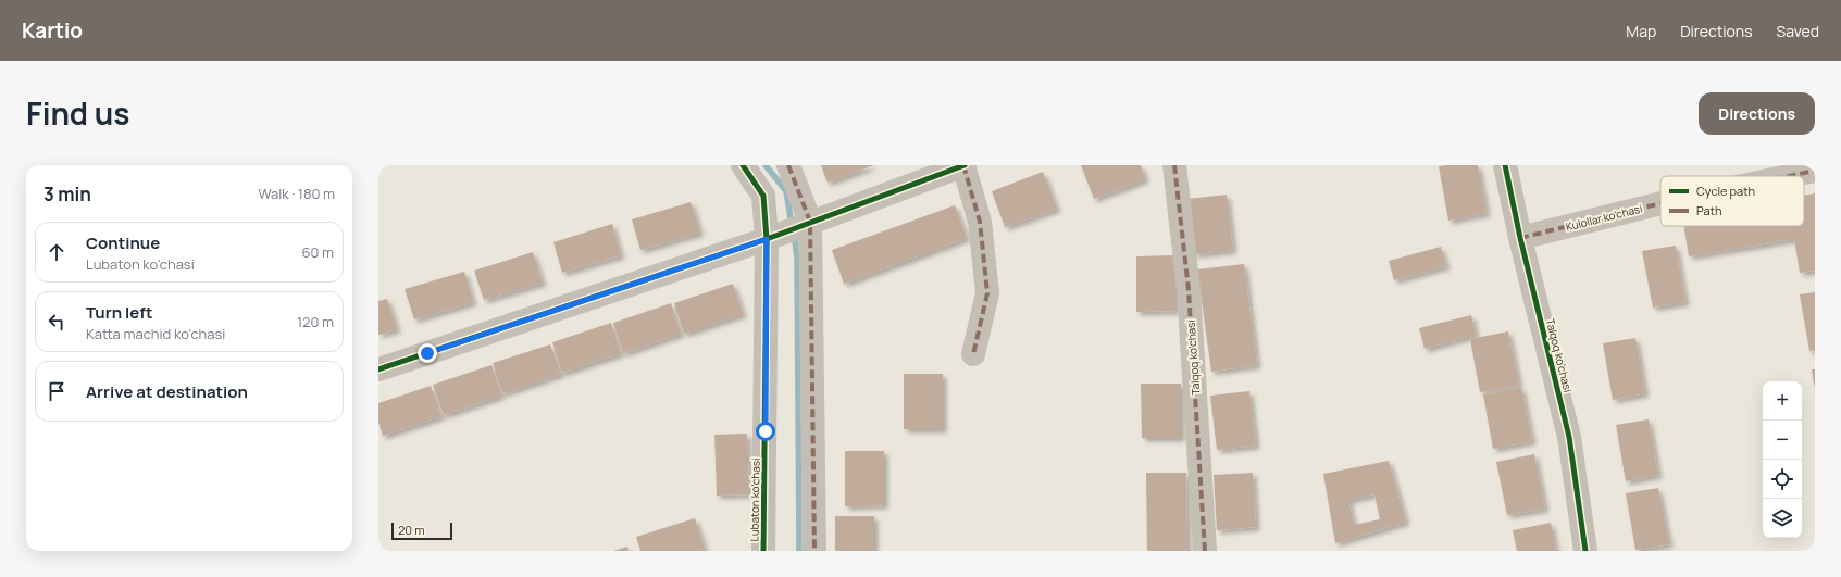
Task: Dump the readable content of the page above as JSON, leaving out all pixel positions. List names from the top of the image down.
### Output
{
  "streets": {
    "street": ["Kulollar ko'chasi", "Talqoq ko'chasi", "Lubaton ko'chasi"]
  },
  "crossings": [
    ["Kulollar ko'chasi", "Talqoq ko'chasi"]
  ],
  "legend": ["Cycle path", "Path"],
  "scale_bar": "20 m",
  "page": {
    "header": "Kartio",
    "nav": ["Map", "Directions", "Saved"],
    "title": "Find us",
    "buttons": "Directions",
    "heading": ["3 min", "Walk · 180 m"],
    "list": [
      ["Continue", "Lubaton ko'chasi", "60 m"],
      ["Turn left", "Katta machid ko'chasi", "120 m"],
      "Arrive at destination"
    ],
    "map_buttons": ["+", "−"],
    "scale": "20 m"
  }
}
